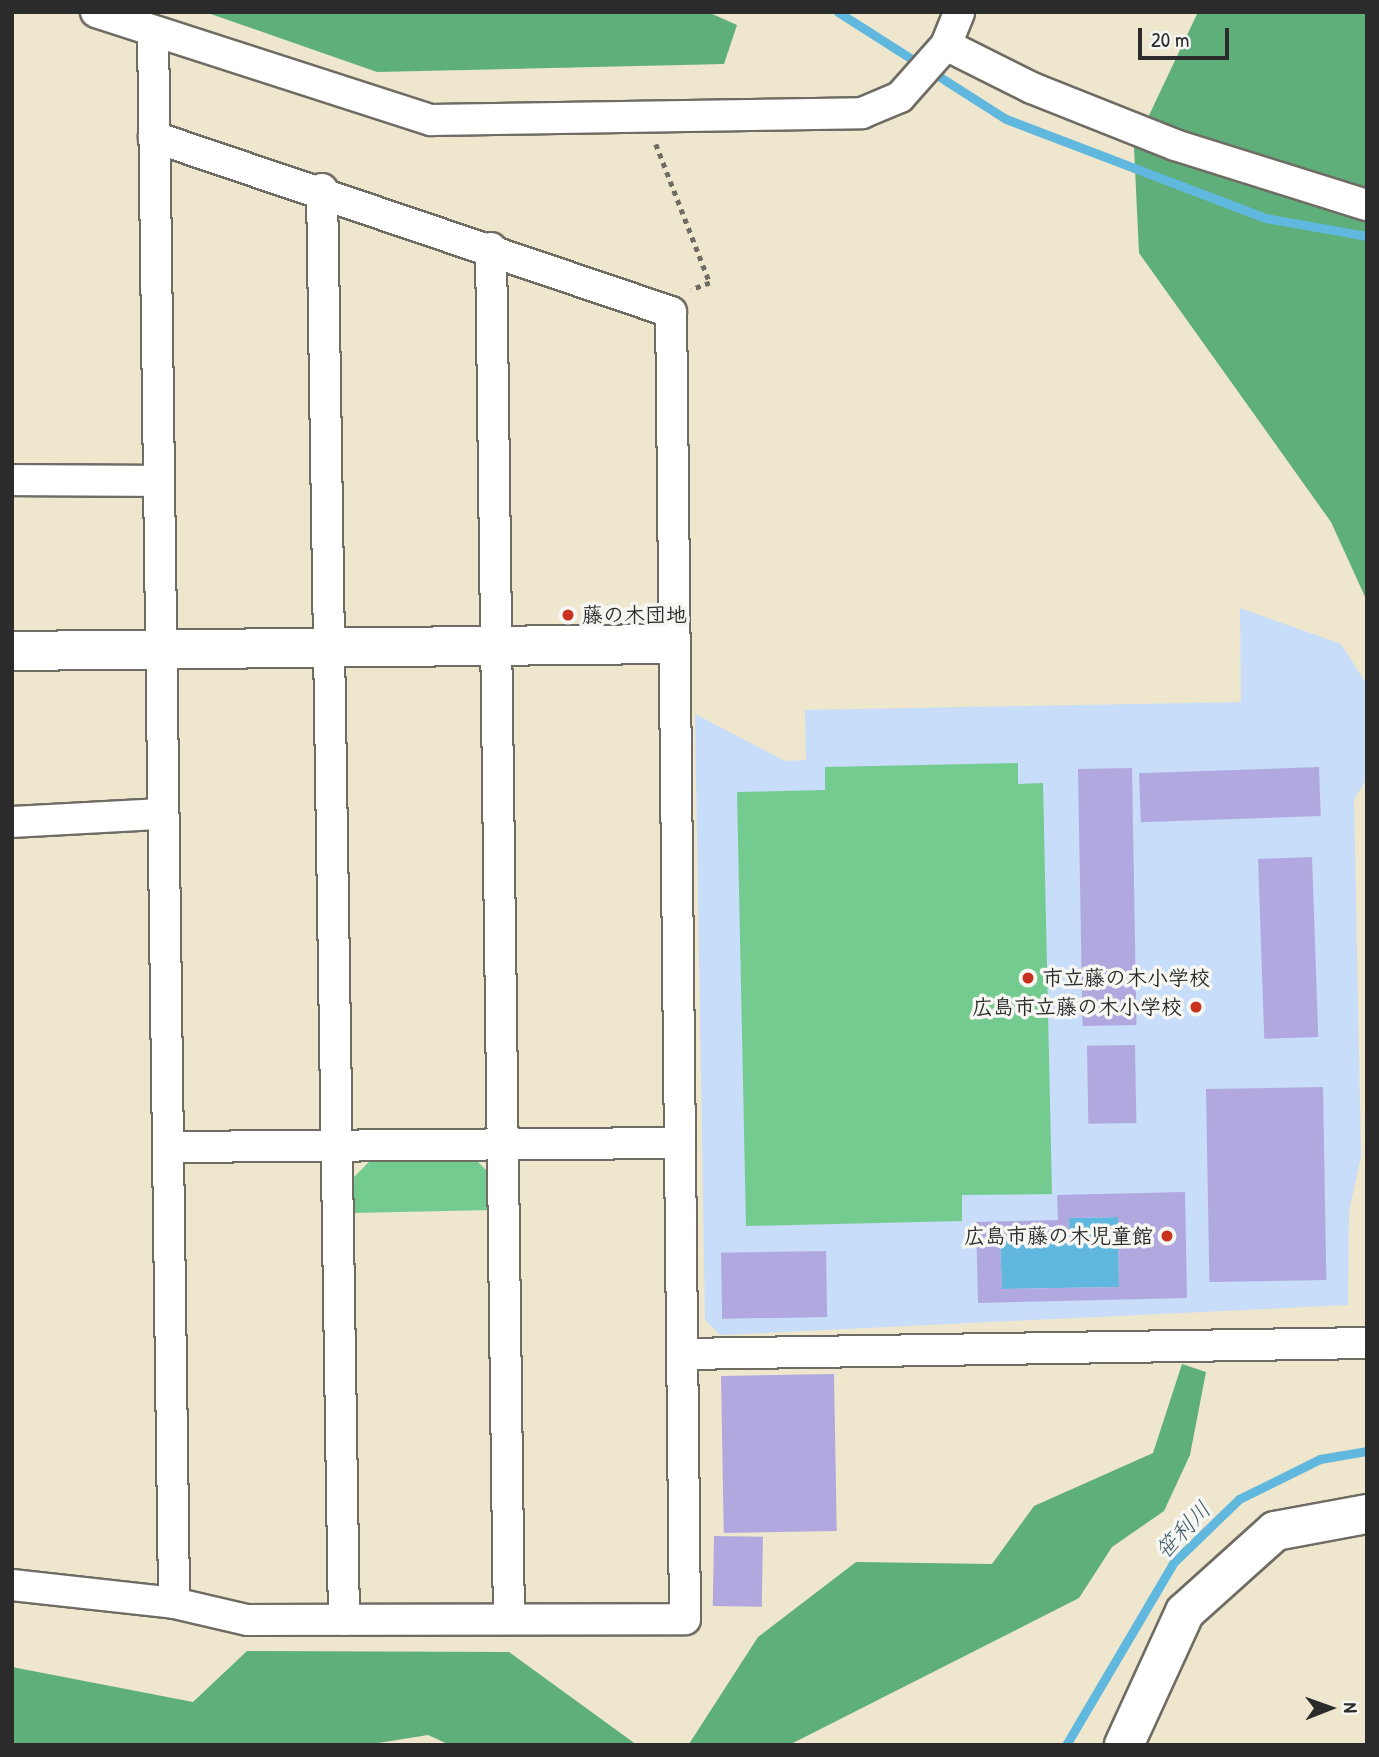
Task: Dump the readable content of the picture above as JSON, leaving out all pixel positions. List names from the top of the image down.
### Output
{
  "water": ["笹利川"],
  "places": [
    "藤の木団地",
    "市立藤の木小学校",
    "広島市立藤の木小学校",
    "広島市藤の木児童館"
  ],
  "scale_bar": "20 m",
  "north": "right"
}
